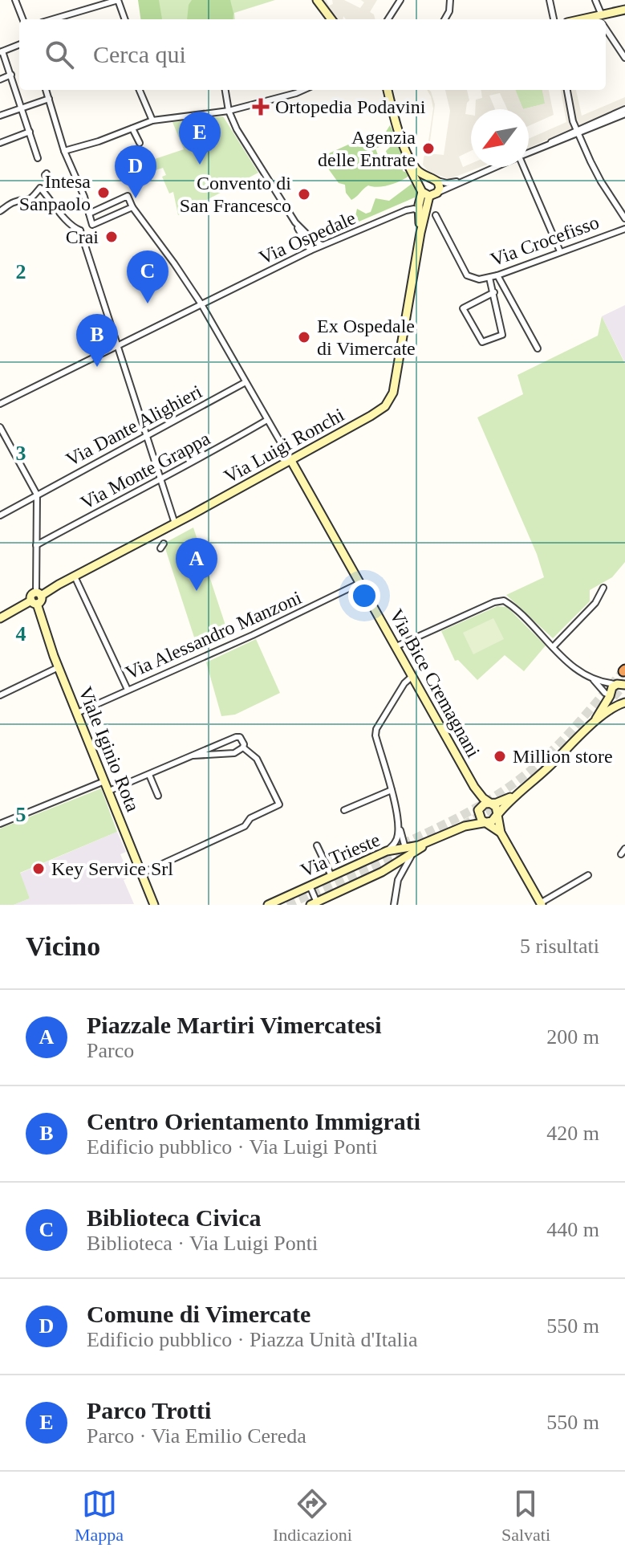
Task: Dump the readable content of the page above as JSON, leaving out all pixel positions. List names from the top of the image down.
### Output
{
  "streets": {
    "street": [
      "Via Ospedale",
      "Via Crocefisso",
      "Via Dante Alighieri",
      "Via Luigi Ronchi",
      "Via Monte Grappa",
      "Via Alessandro Manzoni",
      "Via Bice Cremagnani",
      "Viale Iginio Rota",
      "Via Trieste"
    ]
  },
  "crossings": [
    ["Via Ospedale", "Via Luigi Ronchi"],
    ["Via Luigi Ronchi", "Via Bice Cremagnani"],
    ["Via Alessandro Manzoni", "Via Bice Cremagnani"],
    ["Via Alessandro Manzoni", "Viale Iginio Rota"],
    ["Via Bice Cremagnani", "Via Trieste"]
  ],
  "places": {
    "health": ["Ortopedia Podavini"],
    "other": [
      "Agenzia delle Entrate",
      "Intesa Sanpaolo",
      "Convento di San Francesco",
      "Crai",
      "Ex Ospedale di Vimercate",
      "Million store",
      "Key Service Srl"
    ]
  },
  "north": "bottom left",
  "page": {
    "search": "Cerca qui",
    "pins": [
      "E",
      "D",
      "C",
      "B",
      "A"
    ],
    "heading": ["Vicino", "5 risultati"],
    "list": [
      {
        "mark": "A",
        "name": "Piazzale Martiri Vimercatesi",
        "note": "Parco",
        "value": "200 m"
      },
      {
        "mark": "B",
        "name": "Centro Orientamento Immigrati",
        "note": "Edificio pubblico · Via Luigi Ponti",
        "value": "420 m"
      },
      {
        "mark": "C",
        "name": "Biblioteca Civica",
        "note": "Biblioteca · Via Luigi Ponti",
        "value": "440 m"
      },
      {
        "mark": "D",
        "name": "Comune di Vimercate",
        "note": "Edificio pubblico · Piazza Unità d'Italia",
        "value": "550 m"
      },
      {
        "mark": "E",
        "name": "Parco Trotti",
        "note": "Parco · Via Emilio Cereda",
        "value": "550 m"
      }
    ],
    "nav": ["Mappa", "Indicazioni", "Salvati"]
  },
  "grid": {
    "rows": [
      "2",
      "3",
      "4",
      "5"
    ]
  }
}
